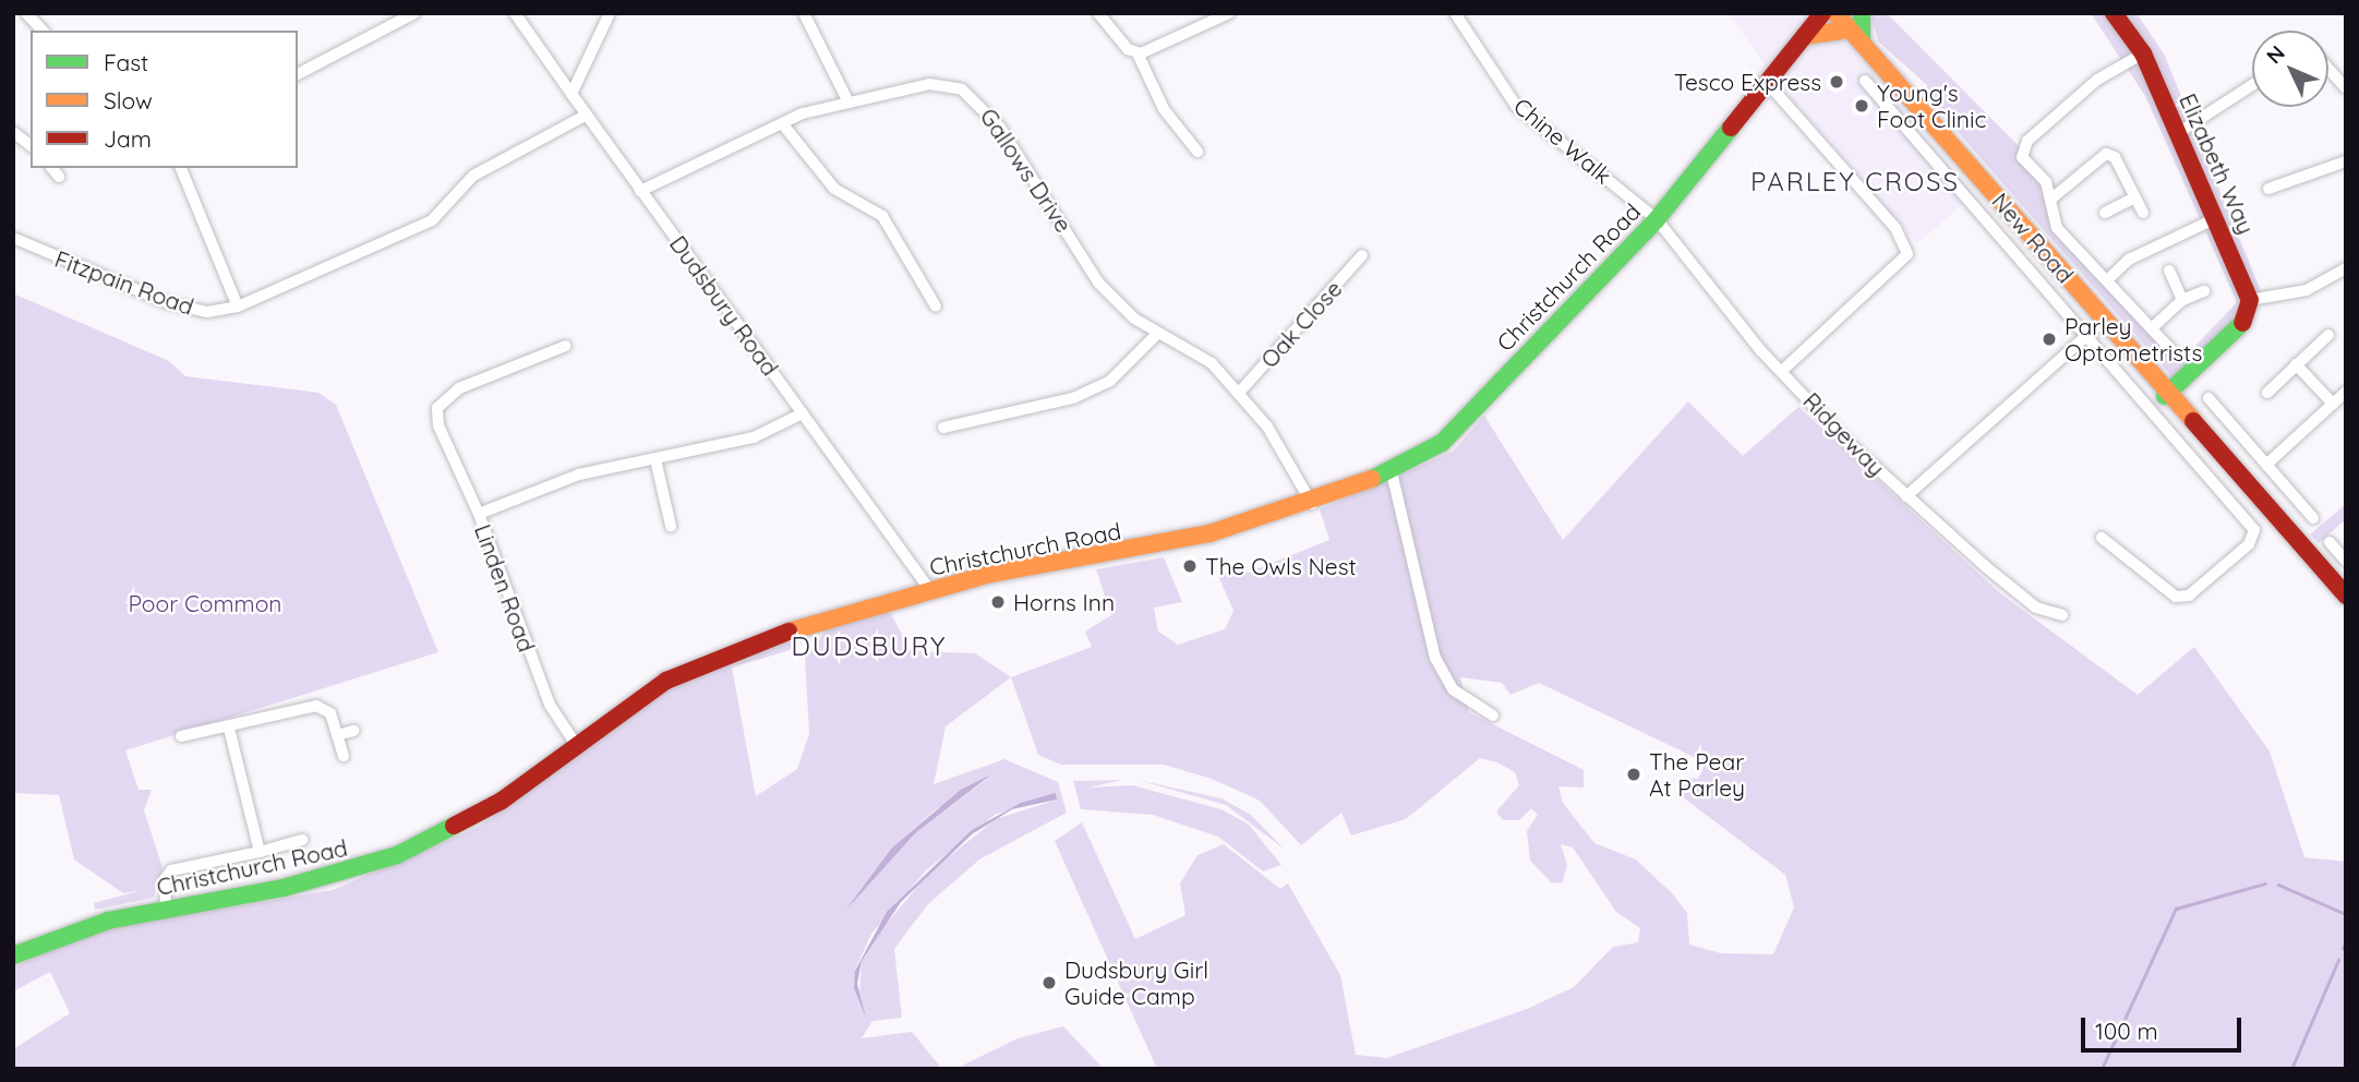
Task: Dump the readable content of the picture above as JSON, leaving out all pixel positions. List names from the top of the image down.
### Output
{
  "streets": {
    "main road": ["Elizabeth Way", "New Road", "Christchurch Road"],
    "street": [
      "Chine Walk",
      "Gallows Drive",
      "Fitzpain Road",
      "Dudsbury Road",
      "Oak Close",
      "Ridgeway",
      "Linden Road"
    ]
  },
  "crossings": [
    ["Chine Walk", "Christchurch Road"],
    ["Chine Walk", "Ridgeway"],
    ["Gallows Drive", "Christchurch Road"],
    ["Gallows Drive", "Dudsbury Road"],
    ["Gallows Drive", "Oak Close"],
    ["New Road", "Christchurch Road"],
    ["Christchurch Road", "Dudsbury Road"],
    ["Christchurch Road", "Ridgeway"],
    ["Christchurch Road", "Linden Road"],
    ["Fitzpain Road", "Dudsbury Road"],
    ["Dudsbury Road", "Linden Road"]
  ],
  "districts": ["PARLEY CROSS", "DUDSBURY"],
  "parks": ["Poor Common"],
  "places": [
    "Tesco Express",
    "Young's Foot Clinic",
    "Parley Optometrists",
    "The Owls Nest",
    "Horns Inn",
    "The Pear At Parley",
    "Dudsbury Girl Guide Camp"
  ],
  "legend": ["Fast", "Slow", "Jam"],
  "scale_bar": "100 m",
  "north": "top left"
}
